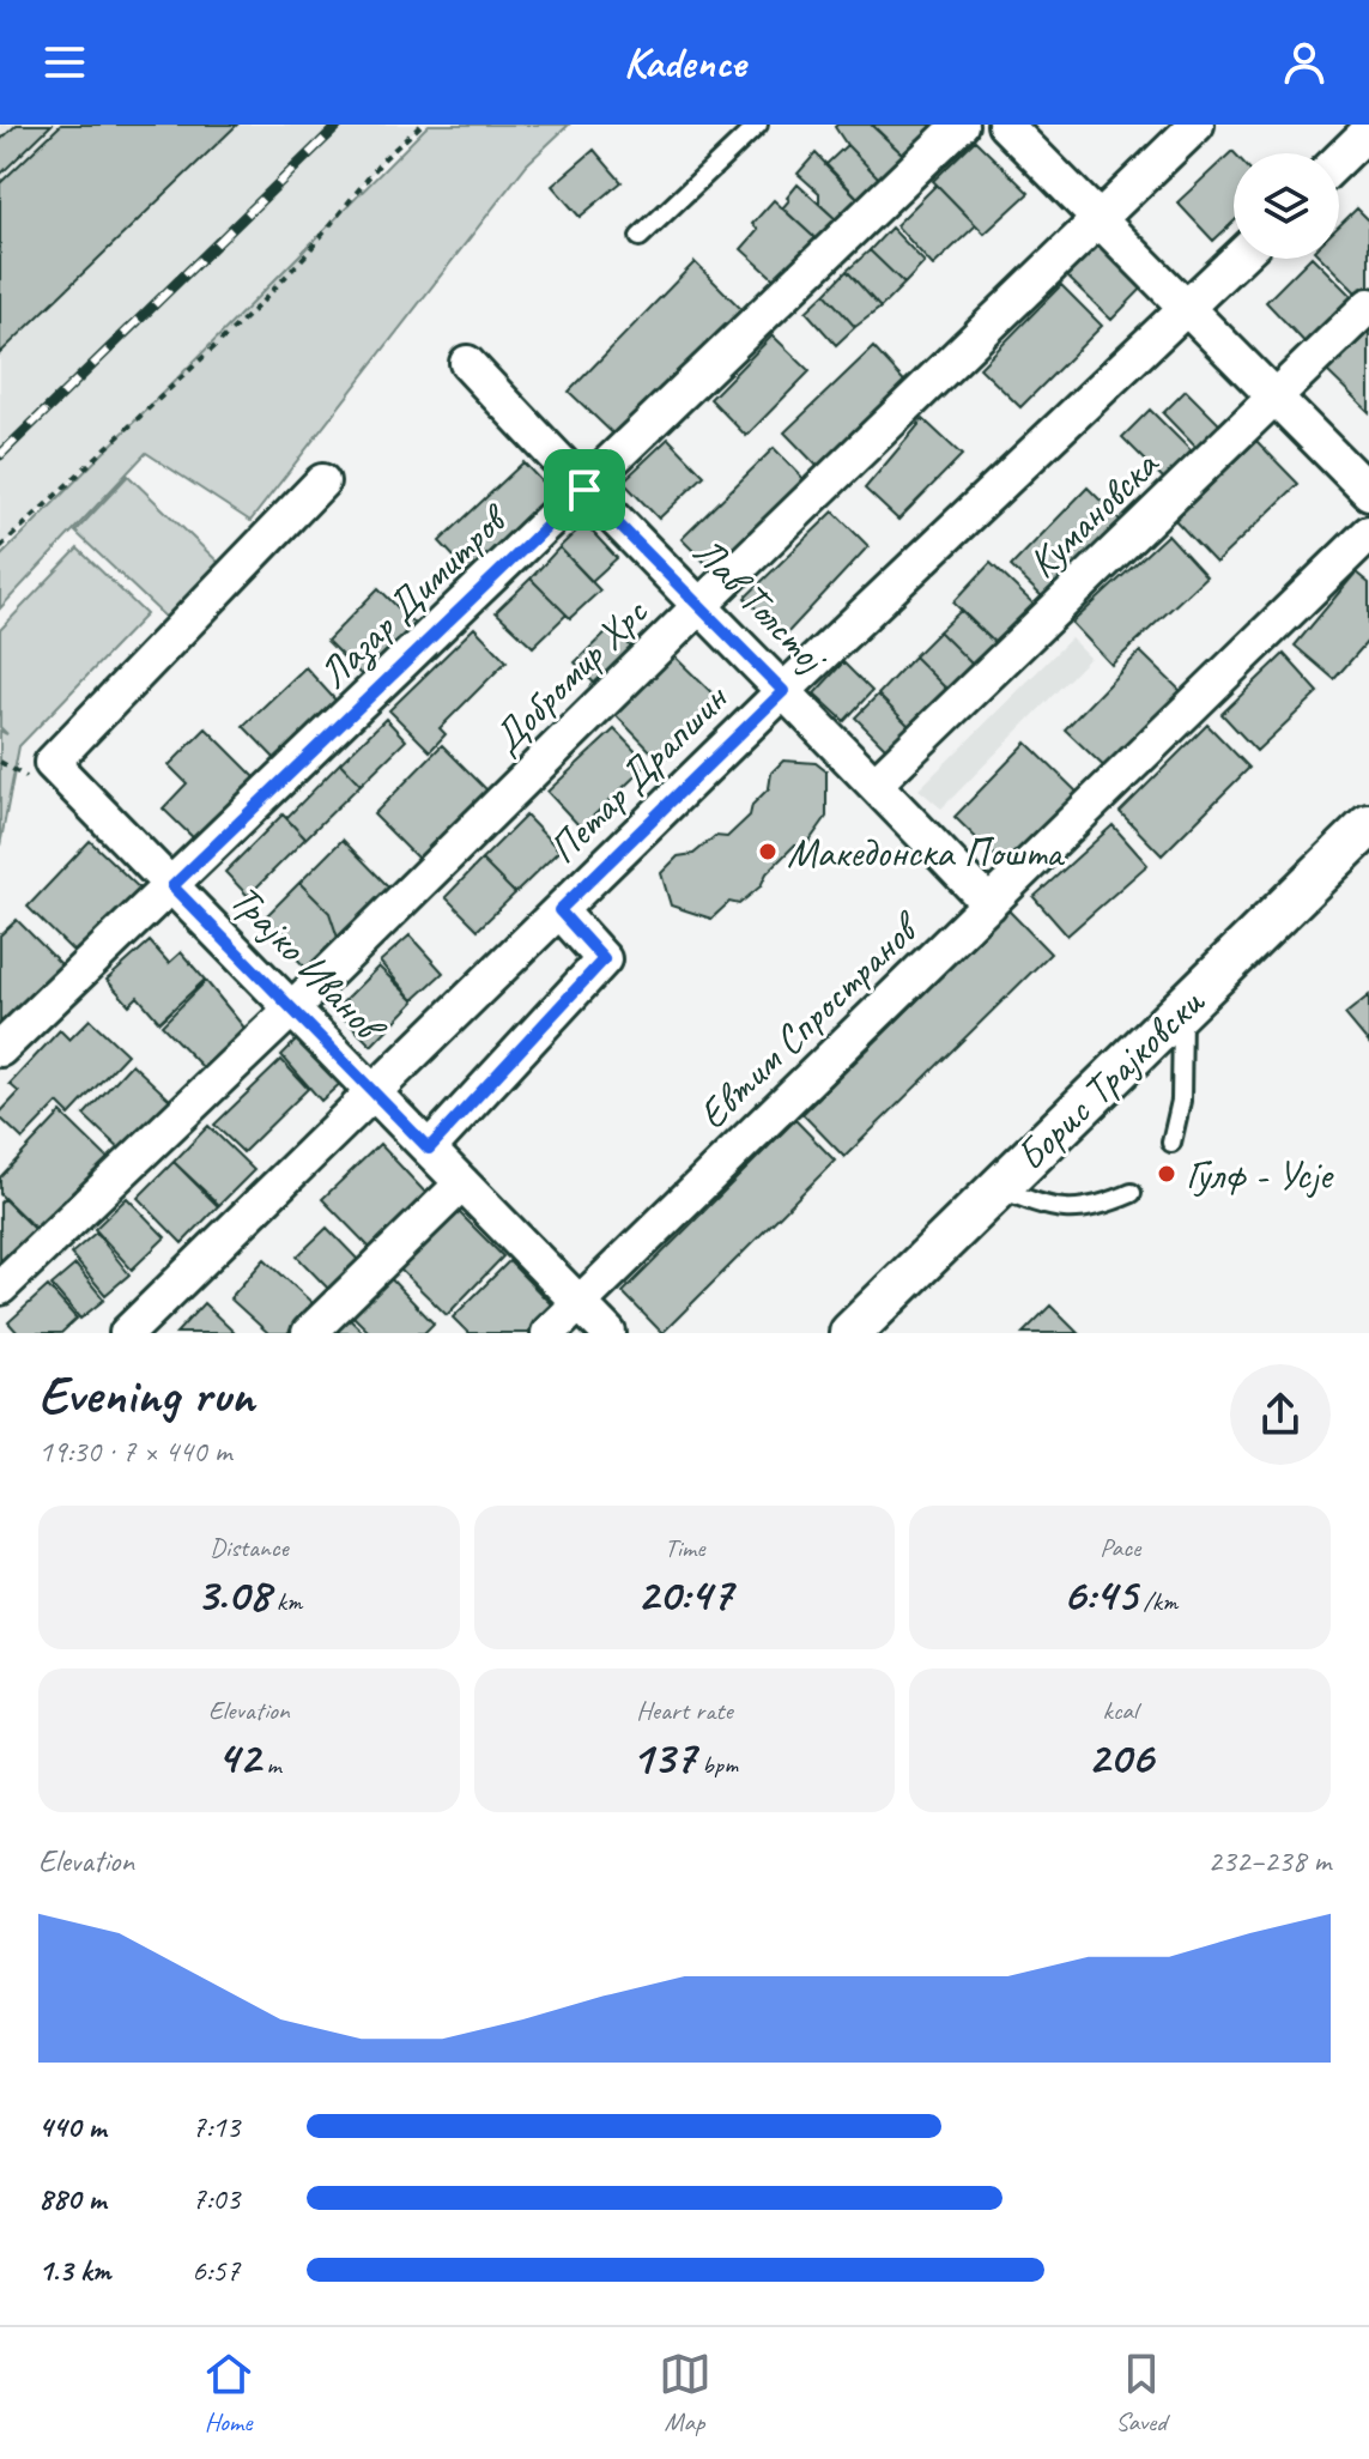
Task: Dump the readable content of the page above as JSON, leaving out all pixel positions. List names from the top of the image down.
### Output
{
  "streets": {
    "street": [
      "Кумановска",
      "Лазар Димитров",
      "Лав Толстој",
      "Добромир Хрс",
      "Петар Драпшин",
      "Трајко Иванов",
      "Евтим Спространов",
      "Борис Трајковски"
    ]
  },
  "crossings": [
    ["Кумановска", "Лав Толстој"],
    ["Лазар Димитров", "Лав Толстој"],
    ["Лазар Димитров", "Трајко Иванов"],
    ["Лав Толстој", "Добромир Хрс"],
    ["Лав Толстој", "Петар Драпшин"],
    ["Лав Толстој", "Евтим Спространов"],
    ["Добромир Хрс", "Трајко Иванов"],
    ["Петар Драпшин", "Трајко Иванов"],
    ["Трајко Иванов", "Евтим Спространов"]
  ],
  "places": ["Македонска Пошта", "Гулф - Усје"],
  "page": {
    "header": "Kadence",
    "heading": ["Evening run", "19:30 · 7 × 440 m"],
    "stats": [
      ["Distance", "3.08 km"],
      ["Time", "20:47"],
      ["Pace", "6:45 /km"],
      ["Elevation", "42 m"],
      ["Heart rate", "137 bpm"],
      ["kcal", "206"]
    ],
    "chart": ["Elevation", "232–238 m"],
    "list": [
      {
        "name": "440 m",
        "note": "7:13"
      },
      {
        "name": "880 m",
        "note": "7:03"
      },
      {
        "name": "1.3 km",
        "note": "6:57"
      }
    ],
    "tabs": ["Home", "Map", "Saved"]
  }
}
